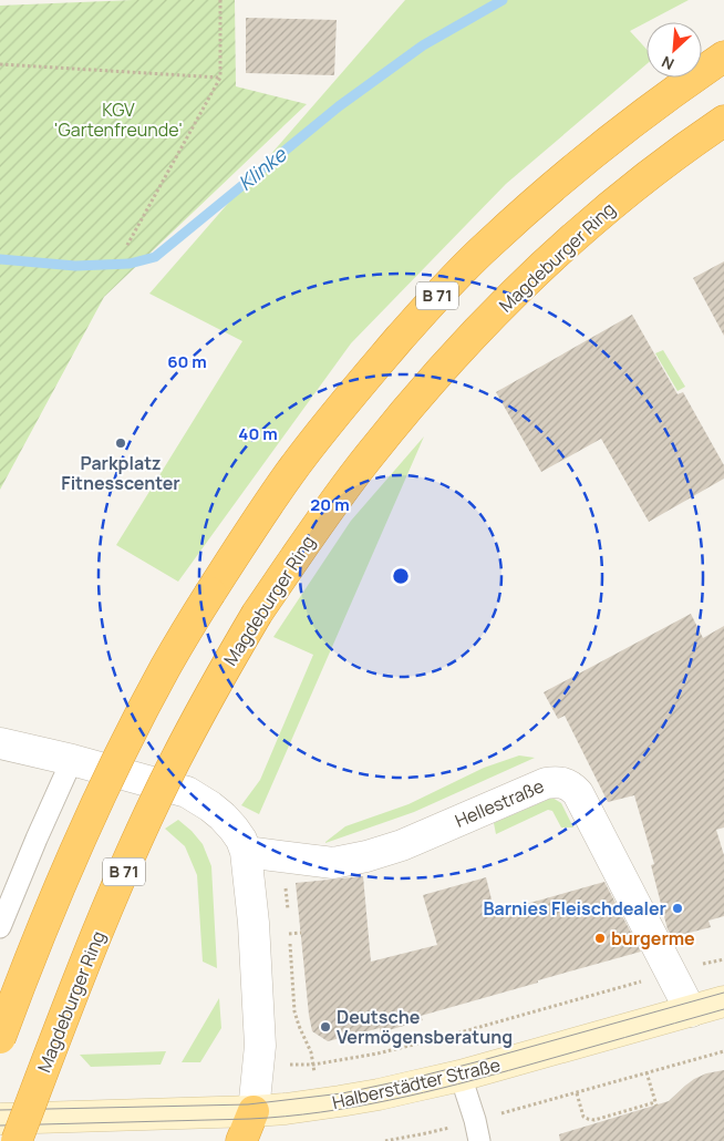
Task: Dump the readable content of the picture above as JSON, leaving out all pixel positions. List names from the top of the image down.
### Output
{
  "streets": {
    "highway": ["Magdeburger Ring", "B 71"],
    "main road": ["Halberstädter Straße"],
    "street": ["Hellestraße"]
  },
  "crossings": [
    ["Hellestraße", "Halberstädter Straße"]
  ],
  "water": ["Klinke"],
  "parks": ["KGV 'Gartenfreunde'"],
  "places": [
    "Parkplatz Fitnesscenter",
    "Barnies Fleischdealer",
    "burgerme",
    "Deutsche Vermögensberatung"
  ],
  "north": "bottom left",
  "rings": ["60 m", "40 m", "20 m"]
}
